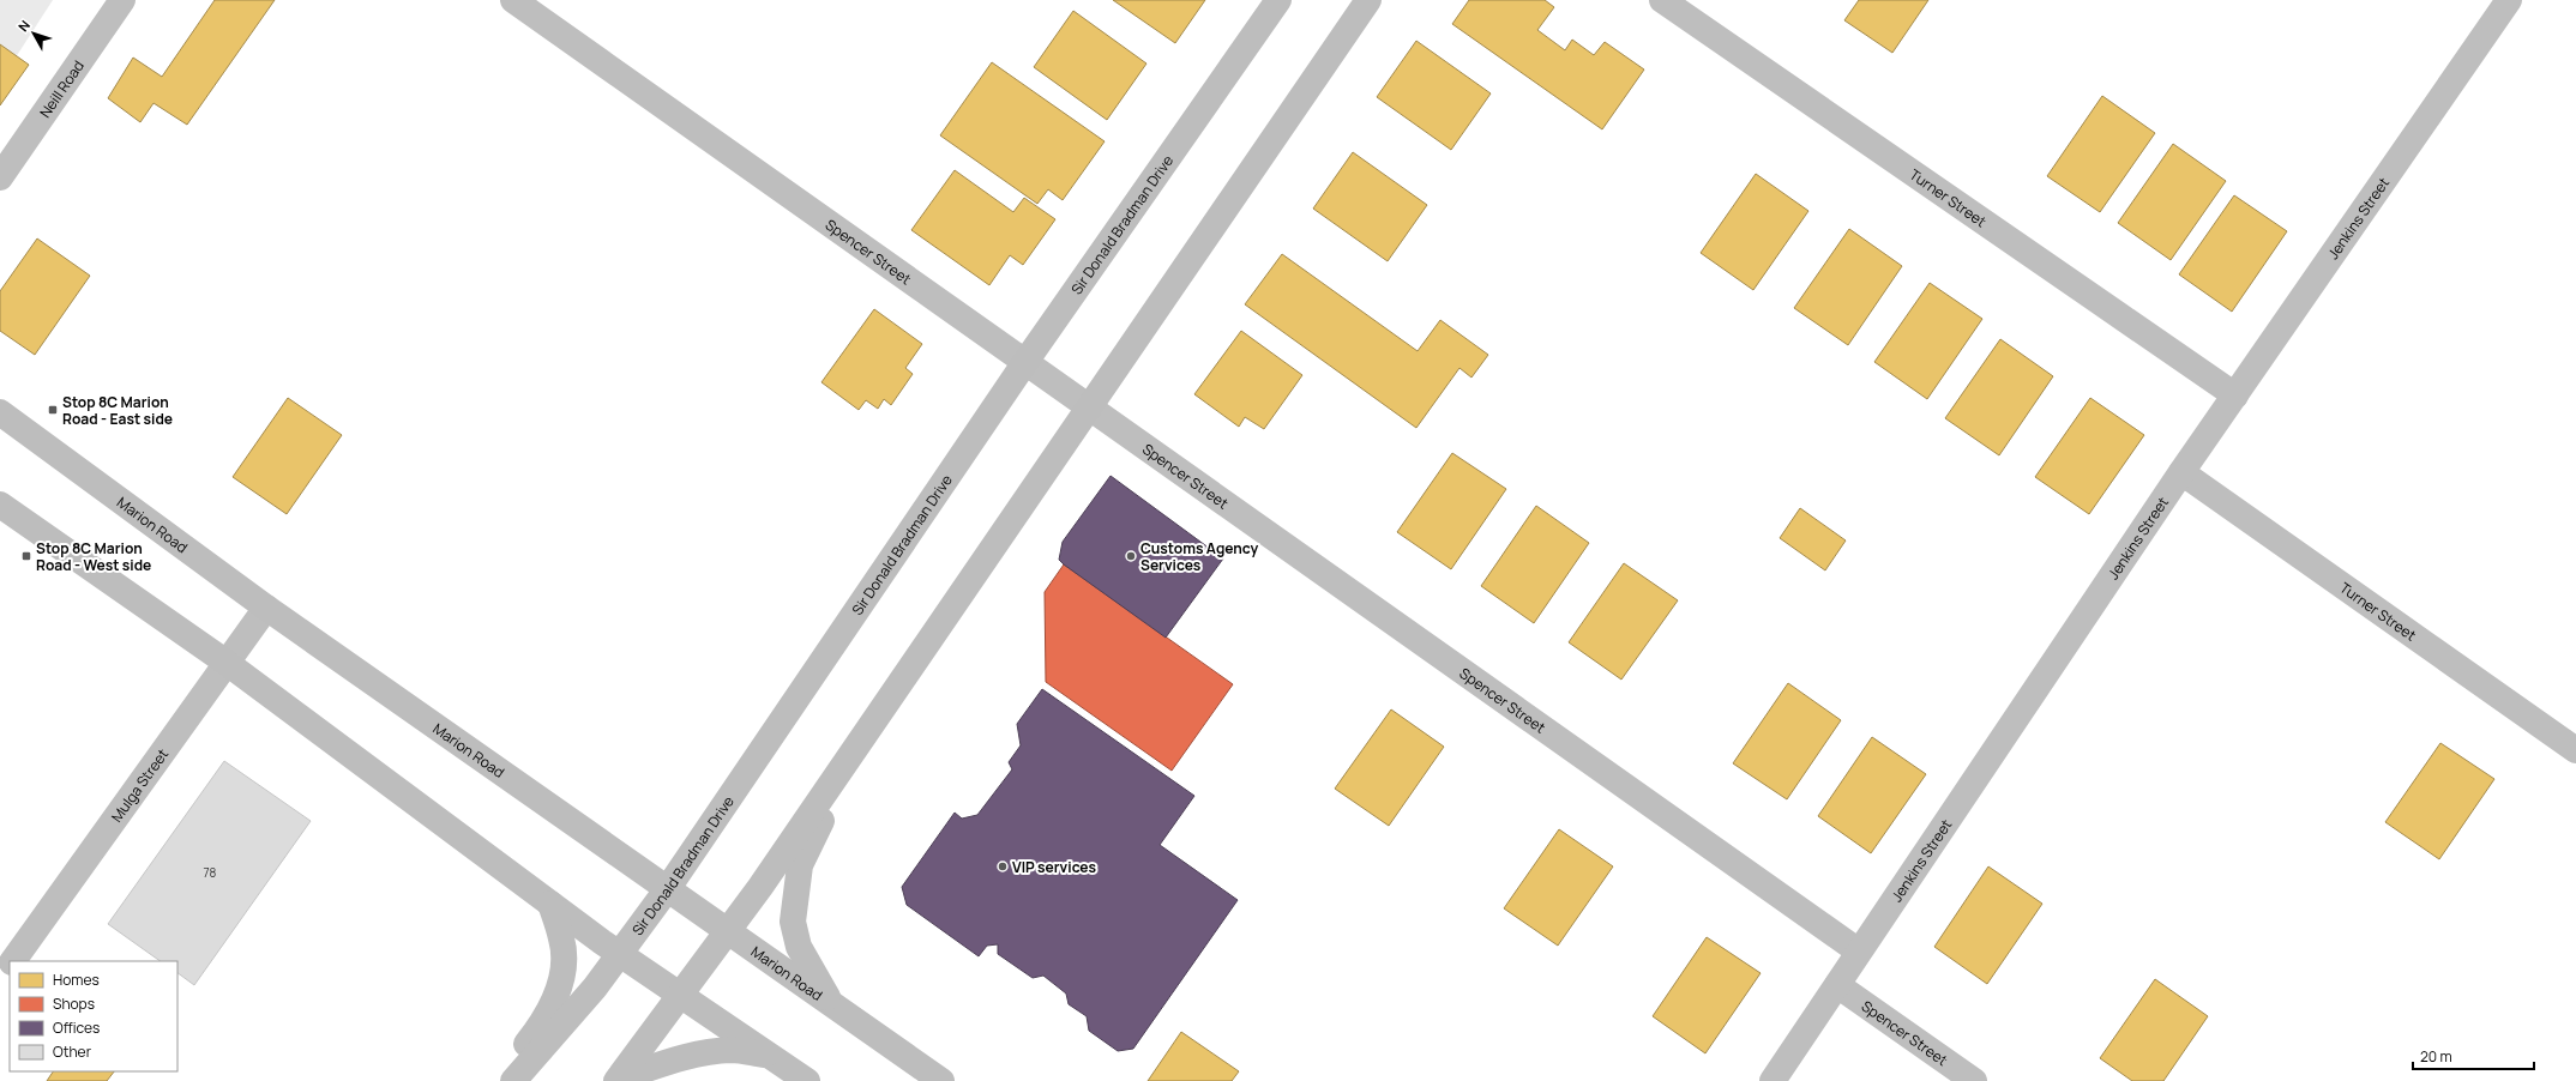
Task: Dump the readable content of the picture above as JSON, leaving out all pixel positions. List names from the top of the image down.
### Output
{
  "streets": {
    "main road": ["Sir Donald Bradman Drive", "Marion Road"],
    "street": [
      "Neill Road",
      "Turner Street",
      "Jenkins Street",
      "Spencer Street",
      "Mulga Street"
    ]
  },
  "crossings": [
    ["Turner Street", "Jenkins Street"],
    ["Jenkins Street", "Spencer Street"],
    ["Sir Donald Bradman Drive", "Spencer Street"],
    ["Sir Donald Bradman Drive", "Marion Road"],
    ["Marion Road", "Mulga Street"]
  ],
  "places": {
    "transit": ["Stop 8C Marion Road - East side", "Stop 8C Marion Road - West side"],
    "other": ["Customs Agency Services", "VIP services"]
  },
  "house_numbers": ["78"],
  "legend": [
    "Homes",
    "Shops",
    "Offices",
    "Other"
  ],
  "scale_bar": "20 m",
  "north": "top left"
}
